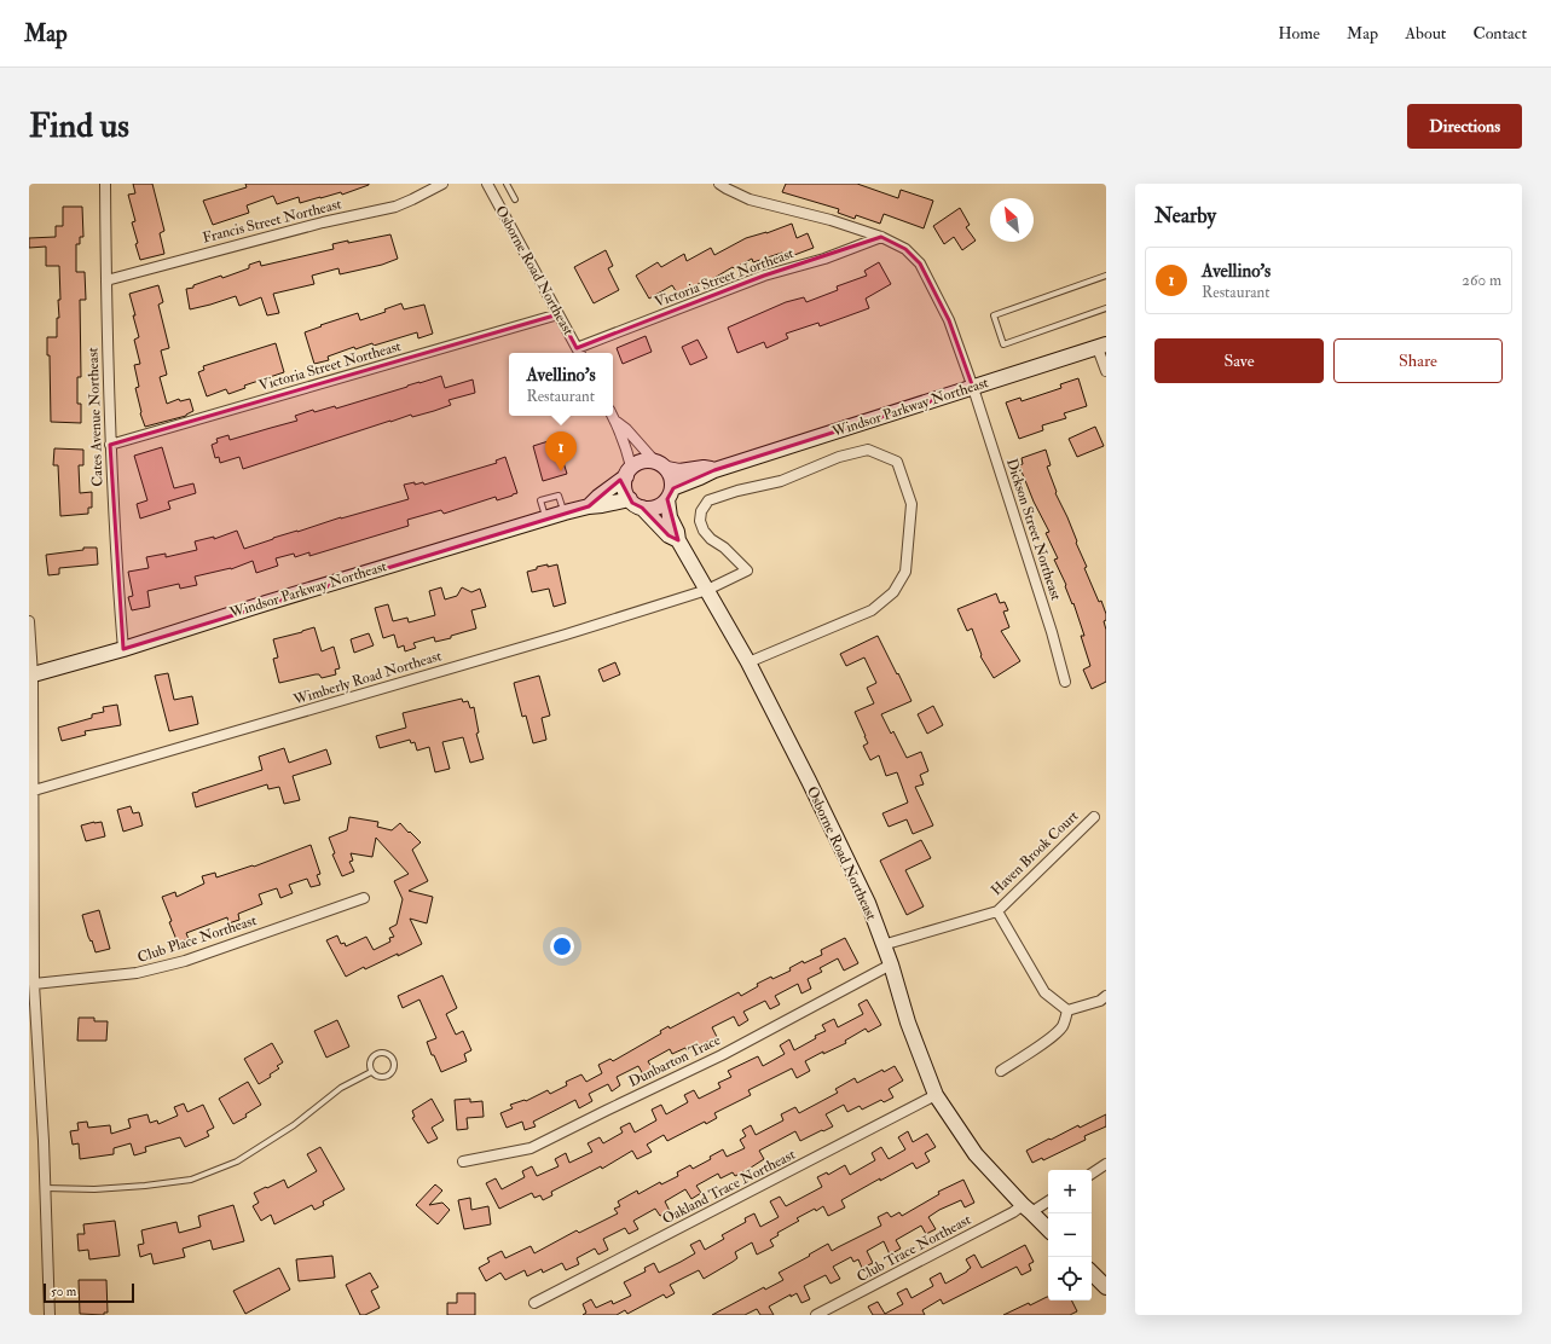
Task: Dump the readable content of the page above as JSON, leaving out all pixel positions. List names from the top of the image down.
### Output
{
  "streets": {
    "street": [
      "Francis Street Northeast",
      "Osborne Road Northeast",
      "Victoria Street Northeast",
      "Windsor Parkway Northeast",
      "Cates Avenue Northeast",
      "Dickson Street Northeast",
      "Wimberly Road Northeast",
      "Haven Brook Court",
      "Club Place Northeast",
      "Dunbarton Trace",
      "Oakland Trace Northeast",
      "Club Trace Northeast"
    ]
  },
  "crossings": [
    ["Francis Street Northeast", "Cates Avenue Northeast"],
    ["Osborne Road Northeast", "Victoria Street Northeast"],
    ["Osborne Road Northeast", "Windsor Parkway Northeast"],
    ["Osborne Road Northeast", "Wimberly Road Northeast"],
    ["Osborne Road Northeast", "Dunbarton Trace"],
    ["Osborne Road Northeast", "Oakland Trace Northeast"],
    ["Osborne Road Northeast", "Club Trace Northeast"],
    ["Victoria Street Northeast", "Cates Avenue Northeast"],
    ["Victoria Street Northeast", "Dickson Street Northeast"],
    ["Windsor Parkway Northeast", "Cates Avenue Northeast"],
    ["Windsor Parkway Northeast", "Dickson Street Northeast"]
  ],
  "scale_bar": "50 m",
  "north": "top left",
  "page": {
    "header": "Map",
    "nav": [
      "Home",
      "Map",
      "About",
      "Contact"
    ],
    "buttons": [
      "Directions",
      ["Save", "Share"]
    ],
    "title": "Find us",
    "heading": "Nearby",
    "list": [
      {
        "mark": "1",
        "name": "Avellino's",
        "note": "Restaurant",
        "value": "260 m"
      }
    ],
    "popup": ["Avellino's", "Restaurant"],
    "pins": "1",
    "map_buttons": ["+", "−"],
    "scale": "50 m"
  }
}
